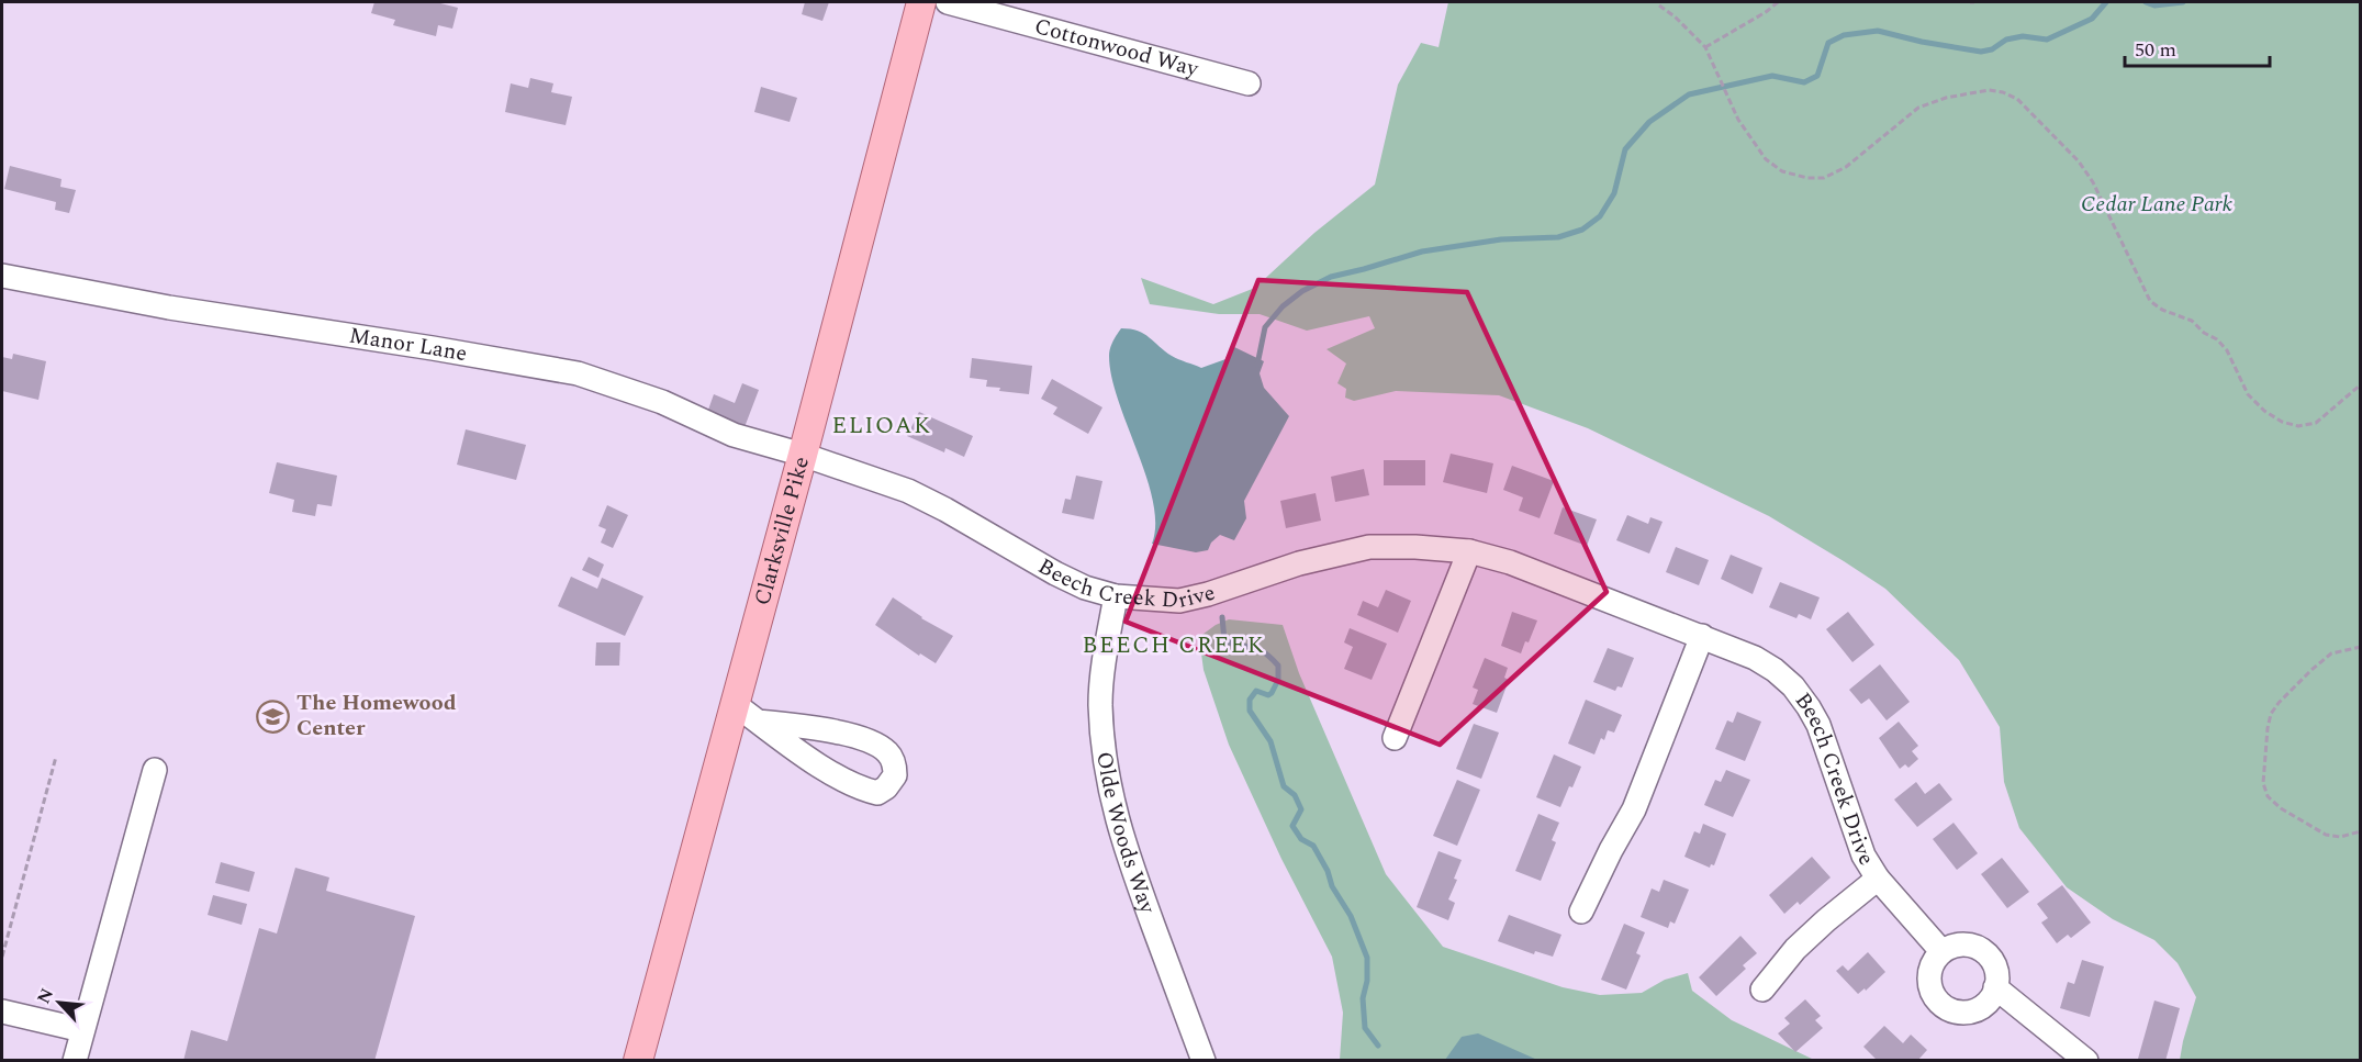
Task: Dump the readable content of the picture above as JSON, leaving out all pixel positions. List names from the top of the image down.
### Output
{
  "streets": {
    "main road": ["Clarksville Pike"],
    "street": [
      "Cottonwood Way",
      "Manor Lane",
      "Beech Creek Drive",
      "Olde Woods Way"
    ]
  },
  "crossings": [
    ["Manor Lane", "Clarksville Pike"],
    ["Manor Lane", "Beech Creek Drive"],
    ["Clarksville Pike", "Beech Creek Drive"],
    ["Beech Creek Drive", "Olde Woods Way"]
  ],
  "districts": ["ELIOAK", "BEECH CREEK"],
  "parks": ["Cedar Lane Park"],
  "places": {
    "school or university": ["The Homewood Center"]
  },
  "scale_bar": "50 m",
  "north": "top left"
}
